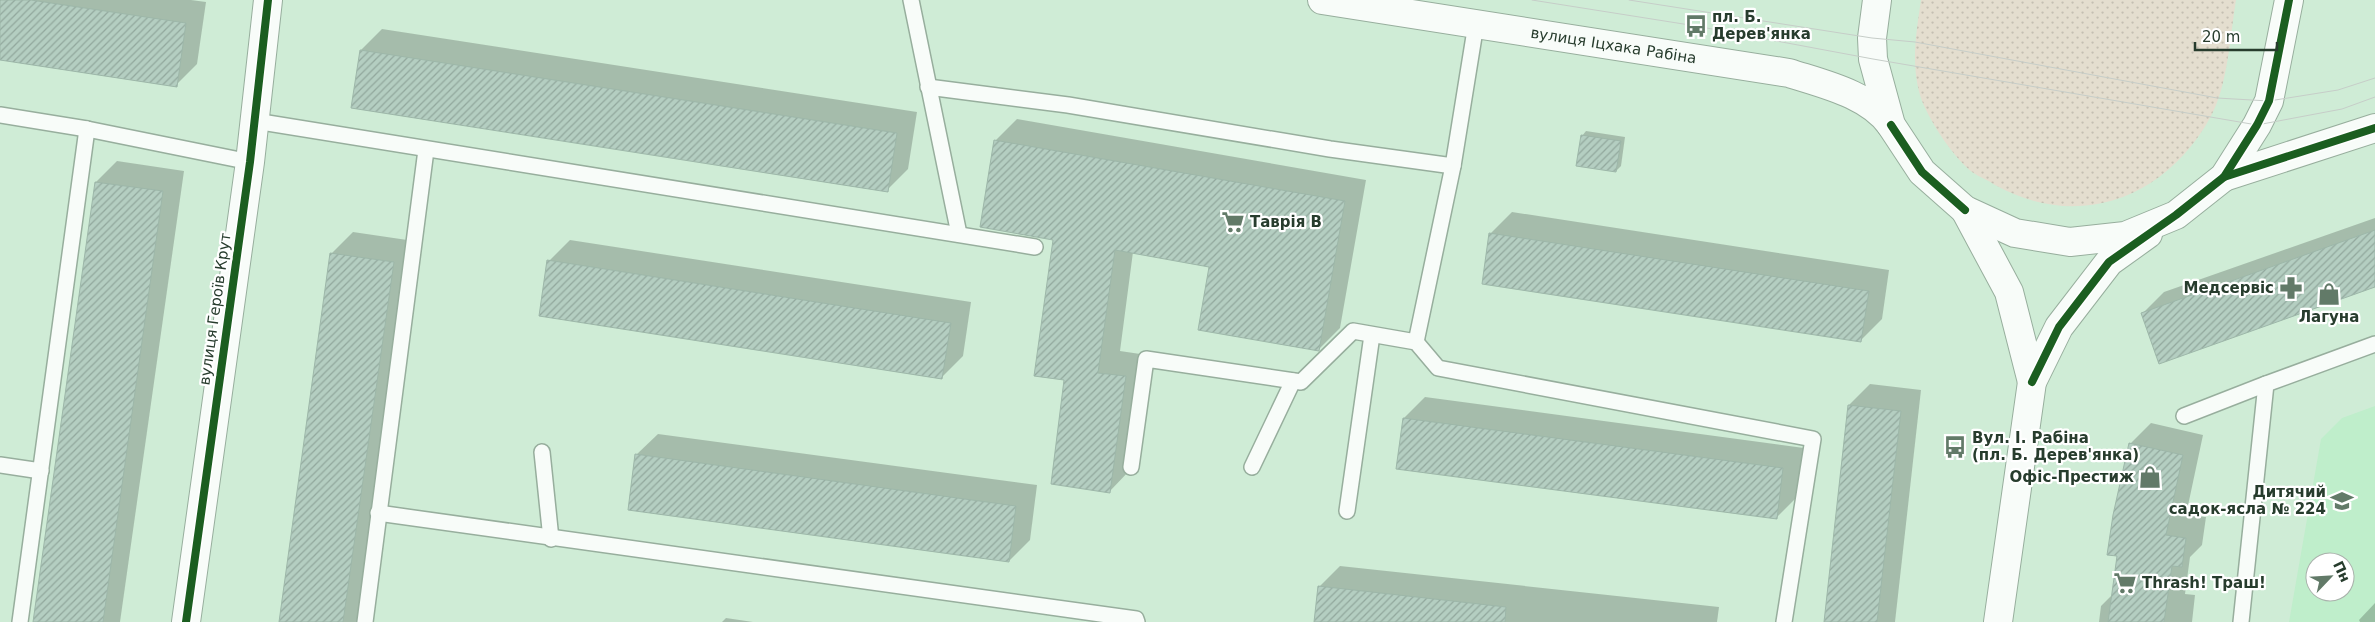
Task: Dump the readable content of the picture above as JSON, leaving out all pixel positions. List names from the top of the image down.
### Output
{
  "streets": {
    "main road": ["вулиця Іцхака Рабіна", "вулиця Героїв Крут"]
  },
  "places": {
    "bus stop": ["пл. Б. Дерев'янка", "Вул. І. Рабіна (пл. Б. Дерев'янка)"],
    "supermarket": ["Таврія В", "Thrash! Траш!"],
    "pharmacy": ["Медсервіс"],
    "shop": ["Лагуна", "Офіс-Престиж"],
    "school or university": ["Дитячий садок-ясла № 224"]
  },
  "scale_bar": "20 m",
  "north": "top right"
}
